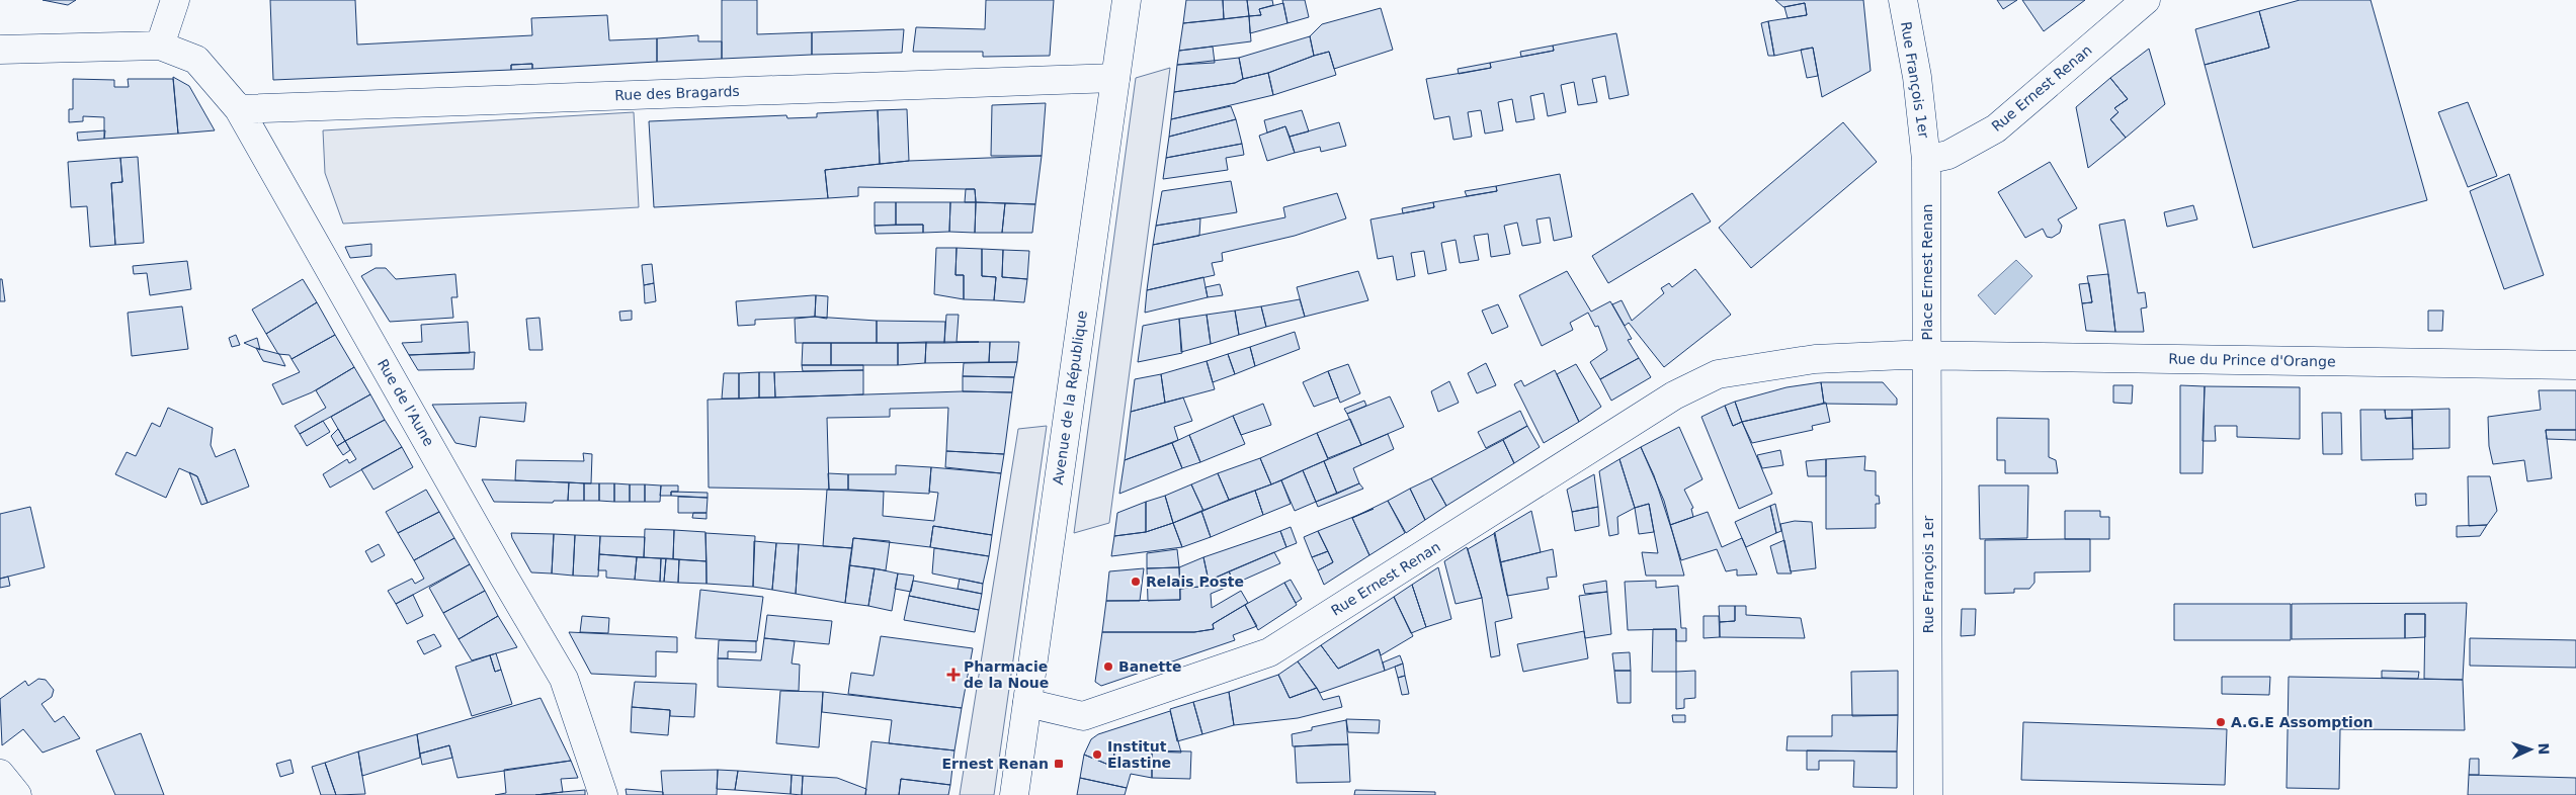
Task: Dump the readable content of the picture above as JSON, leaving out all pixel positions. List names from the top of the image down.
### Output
{
  "streets": {
    "street": [
      "Rue François 1er",
      "Rue Ernest Renan",
      "Rue des Bragards",
      "Place Ernest Renan",
      "Rue du Prince d'Orange",
      "Avenue de la République",
      "Rue de l'Aune"
    ]
  },
  "crossings": [
    ["Rue François 1er", "Rue Ernest Renan"],
    ["Rue François 1er", "Place Ernest Renan"],
    ["Rue François 1er", "Rue du Prince d'Orange"],
    ["Rue Ernest Renan", "Place Ernest Renan"],
    ["Rue Ernest Renan", "Avenue de la République"],
    ["Rue des Bragards", "Avenue de la République"],
    ["Rue des Bragards", "Rue de l'Aune"],
    ["Place Ernest Renan", "Rue du Prince d'Orange"]
  ],
  "places": {
    "other": [
      "Relais Poste",
      "Banette",
      "A.G.E Assomption",
      "Institut Elastine"
    ],
    "health": ["Pharmacie de la Noue"],
    "transit": ["Ernest Renan"]
  },
  "north": "right"
}
